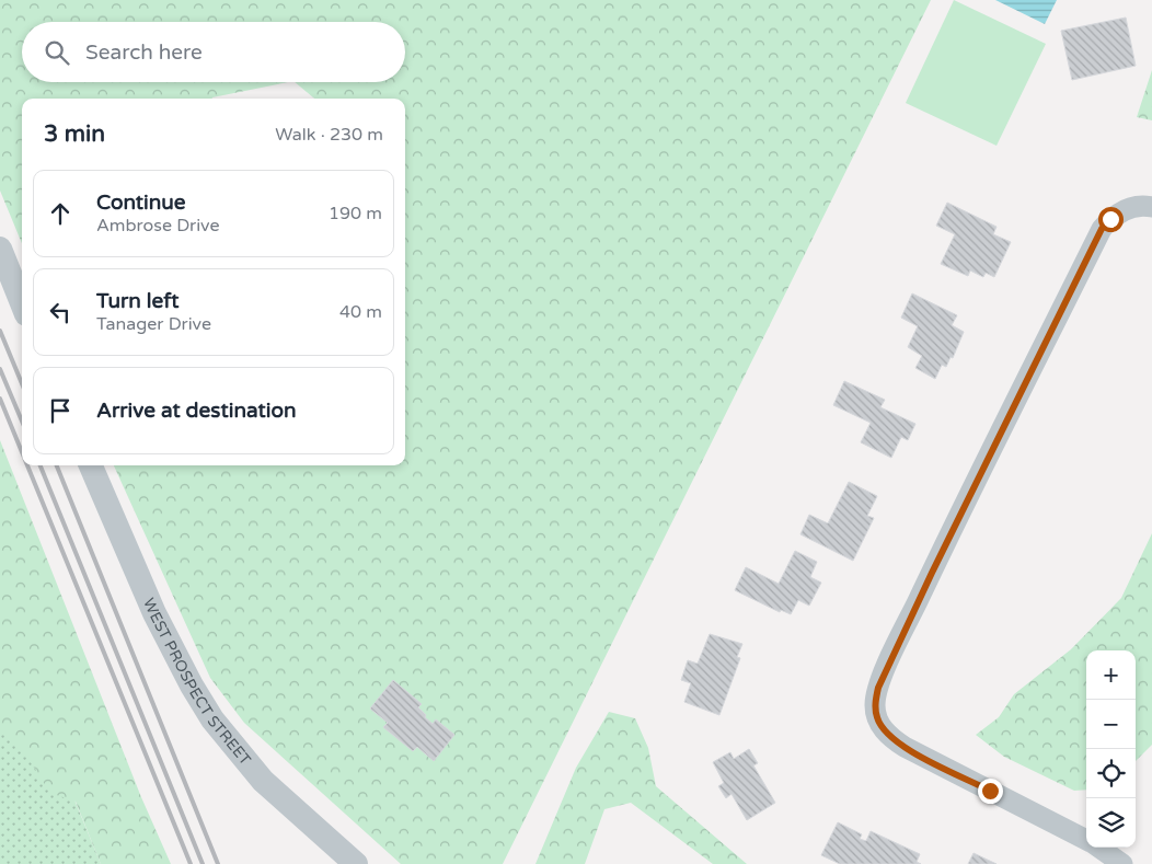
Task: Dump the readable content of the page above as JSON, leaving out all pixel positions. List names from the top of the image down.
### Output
{
  "streets": {
    "street": ["WEST PROSPECT STREET"]
  },
  "page": {
    "search": "Search here",
    "heading": ["3 min", "Walk · 230 m"],
    "list": [
      ["Continue", "Ambrose Drive", "190 m"],
      ["Turn left", "Tanager Drive", "40 m"],
      "Arrive at destination"
    ],
    "map_buttons": ["+", "−"]
  }
}
